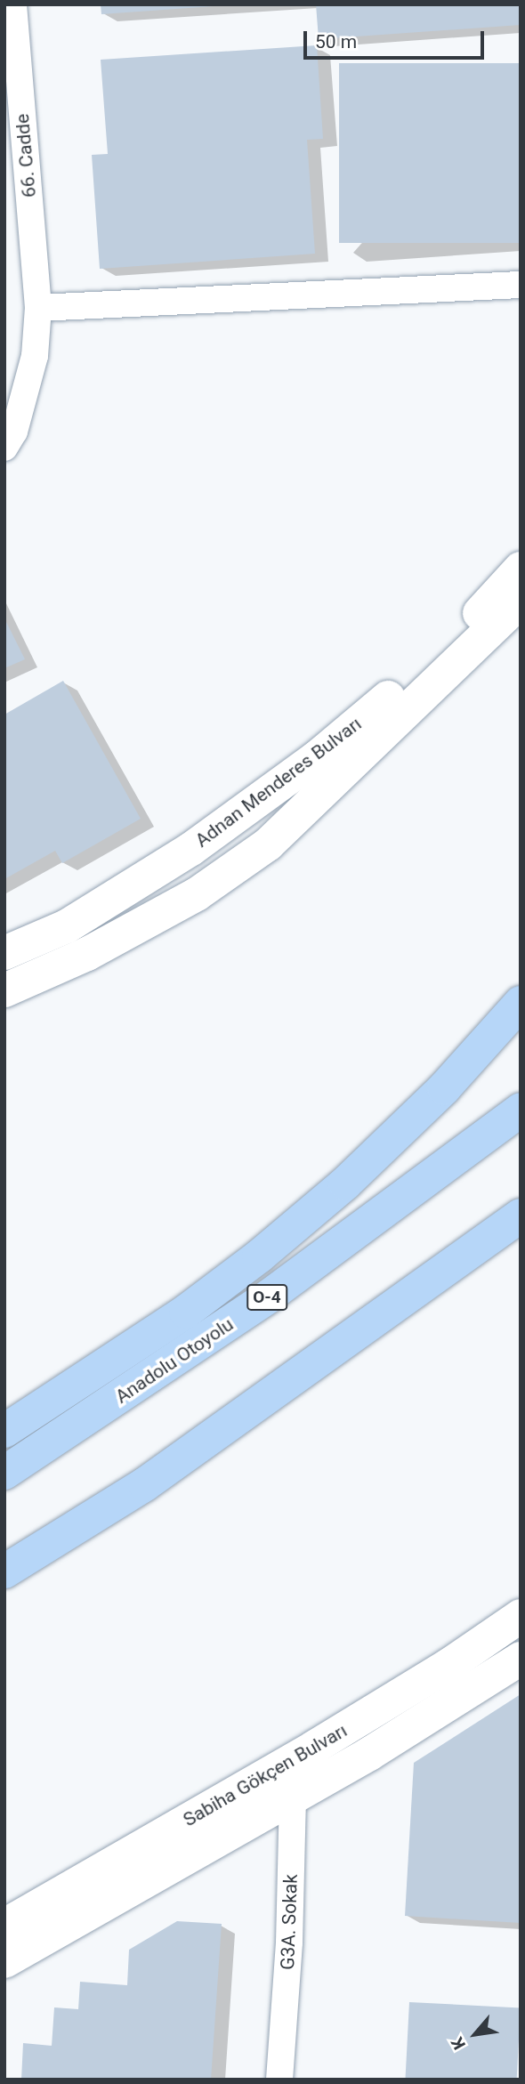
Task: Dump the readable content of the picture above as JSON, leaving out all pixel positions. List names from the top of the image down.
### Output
{
  "streets": {
    "highway": ["O-4", "Anadolu Otoyolu"],
    "street": [
      "66. Cadde",
      "Adnan Menderes Bulvarı",
      "Sabiha Gökçen Bulvarı",
      "G3A. Sokak"
    ]
  },
  "crossings": [
    ["Sabiha Gökçen Bulvarı", "G3A. Sokak"]
  ],
  "scale_bar": "50 m",
  "north": "bottom left"
}
